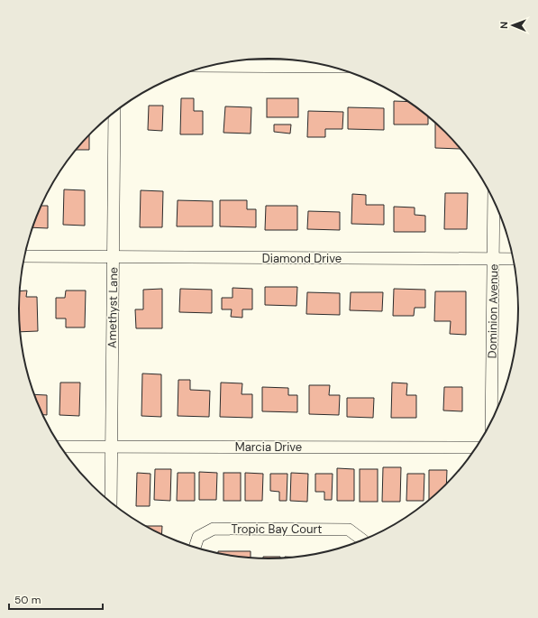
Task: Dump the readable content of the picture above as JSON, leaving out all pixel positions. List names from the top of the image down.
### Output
{
  "streets": {
    "street": [
      "Diamond Drive",
      "Amethyst Lane",
      "Dominion Avenue",
      "Marcia Drive",
      "Tropic Bay Court"
    ]
  },
  "crossings": [
    ["Diamond Drive", "Amethyst Lane"],
    ["Diamond Drive", "Dominion Avenue"],
    ["Amethyst Lane", "Marcia Drive"]
  ],
  "scale_bar": "50 m",
  "north": "left"
}
